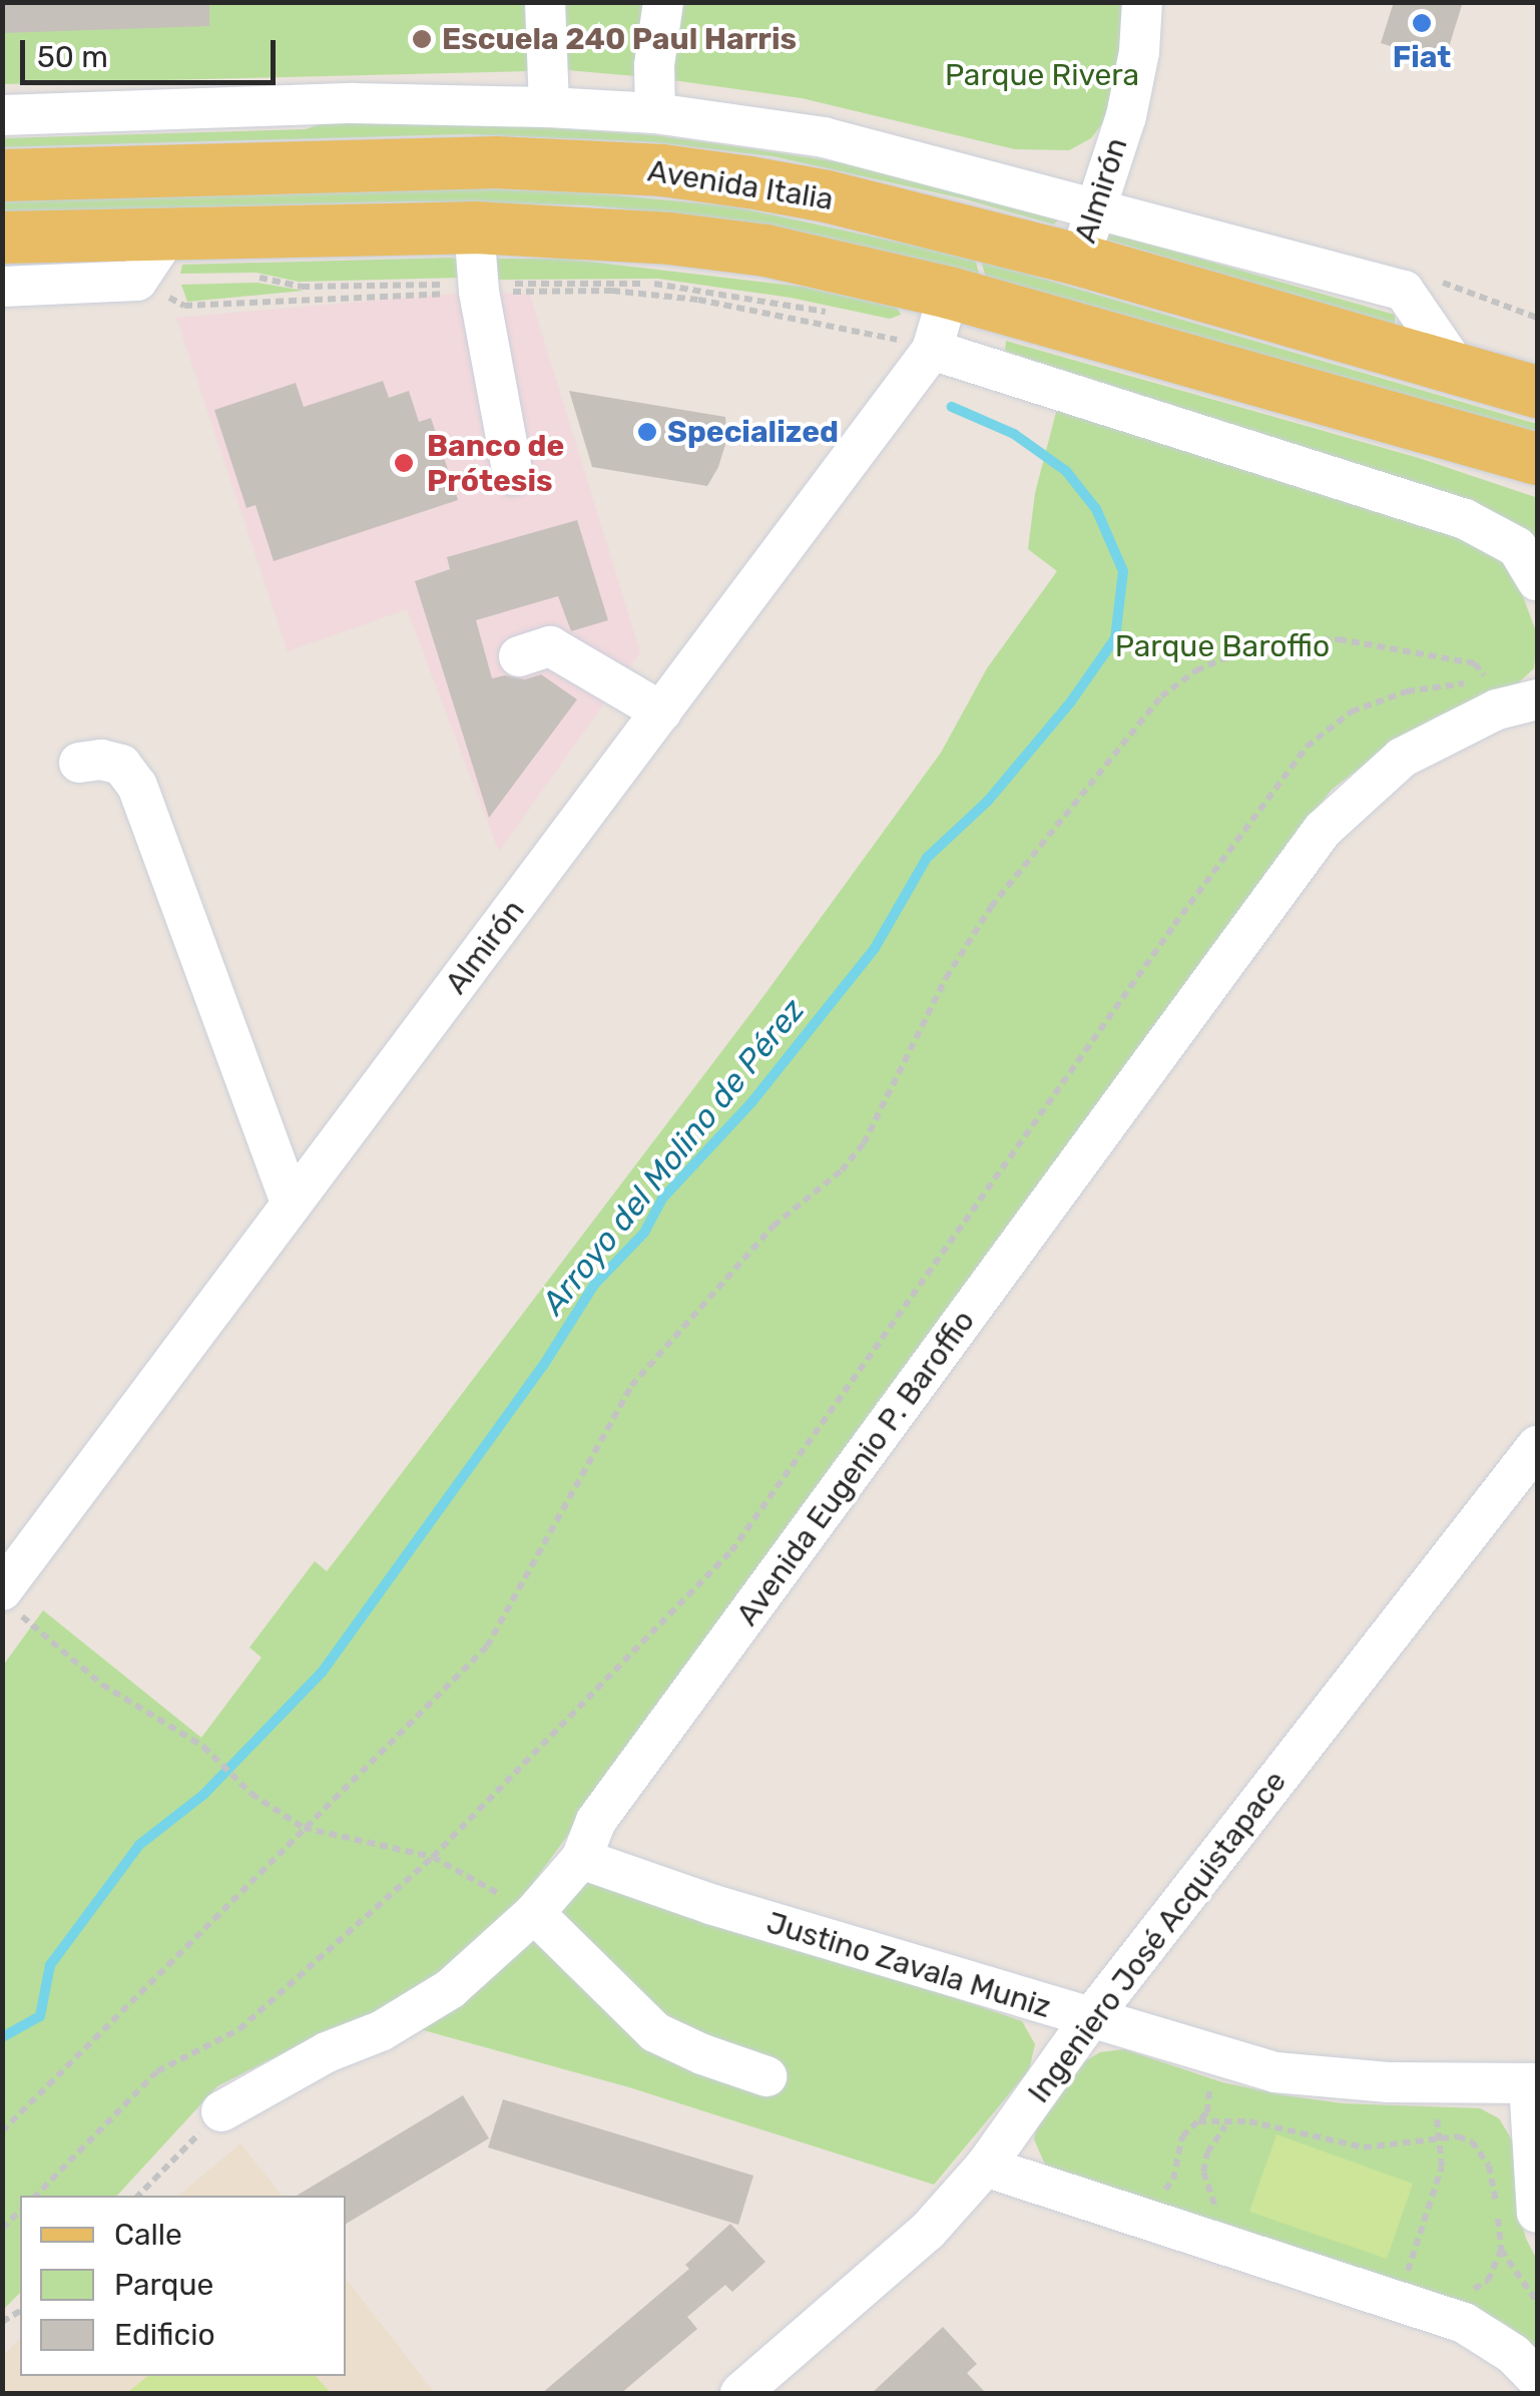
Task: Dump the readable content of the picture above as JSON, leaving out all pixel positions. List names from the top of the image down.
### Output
{
  "streets": {
    "main road": ["Avenida Italia"],
    "street": [
      "Almirón",
      "Avenida Eugenio P. Baroffio",
      "Ingeniero José Acquistapace",
      "Justino Zavala Muniz"
    ]
  },
  "crossings": [
    ["Avenida Italia", "Almirón"],
    ["Avenida Eugenio P. Baroffio", "Justino Zavala Muniz"],
    ["Ingeniero José Acquistapace", "Justino Zavala Muniz"]
  ],
  "water": ["Arroyo del Molino de Pérez"],
  "parks": ["Parque Rivera", "Parque Baroffio"],
  "places": [
    "Fiat",
    "Escuela 240 Paul Harris",
    "Specialized",
    "Banco de Prótesis"
  ],
  "legend": ["Calle", "Parque", "Edificio"],
  "scale_bar": "50 m"
}
